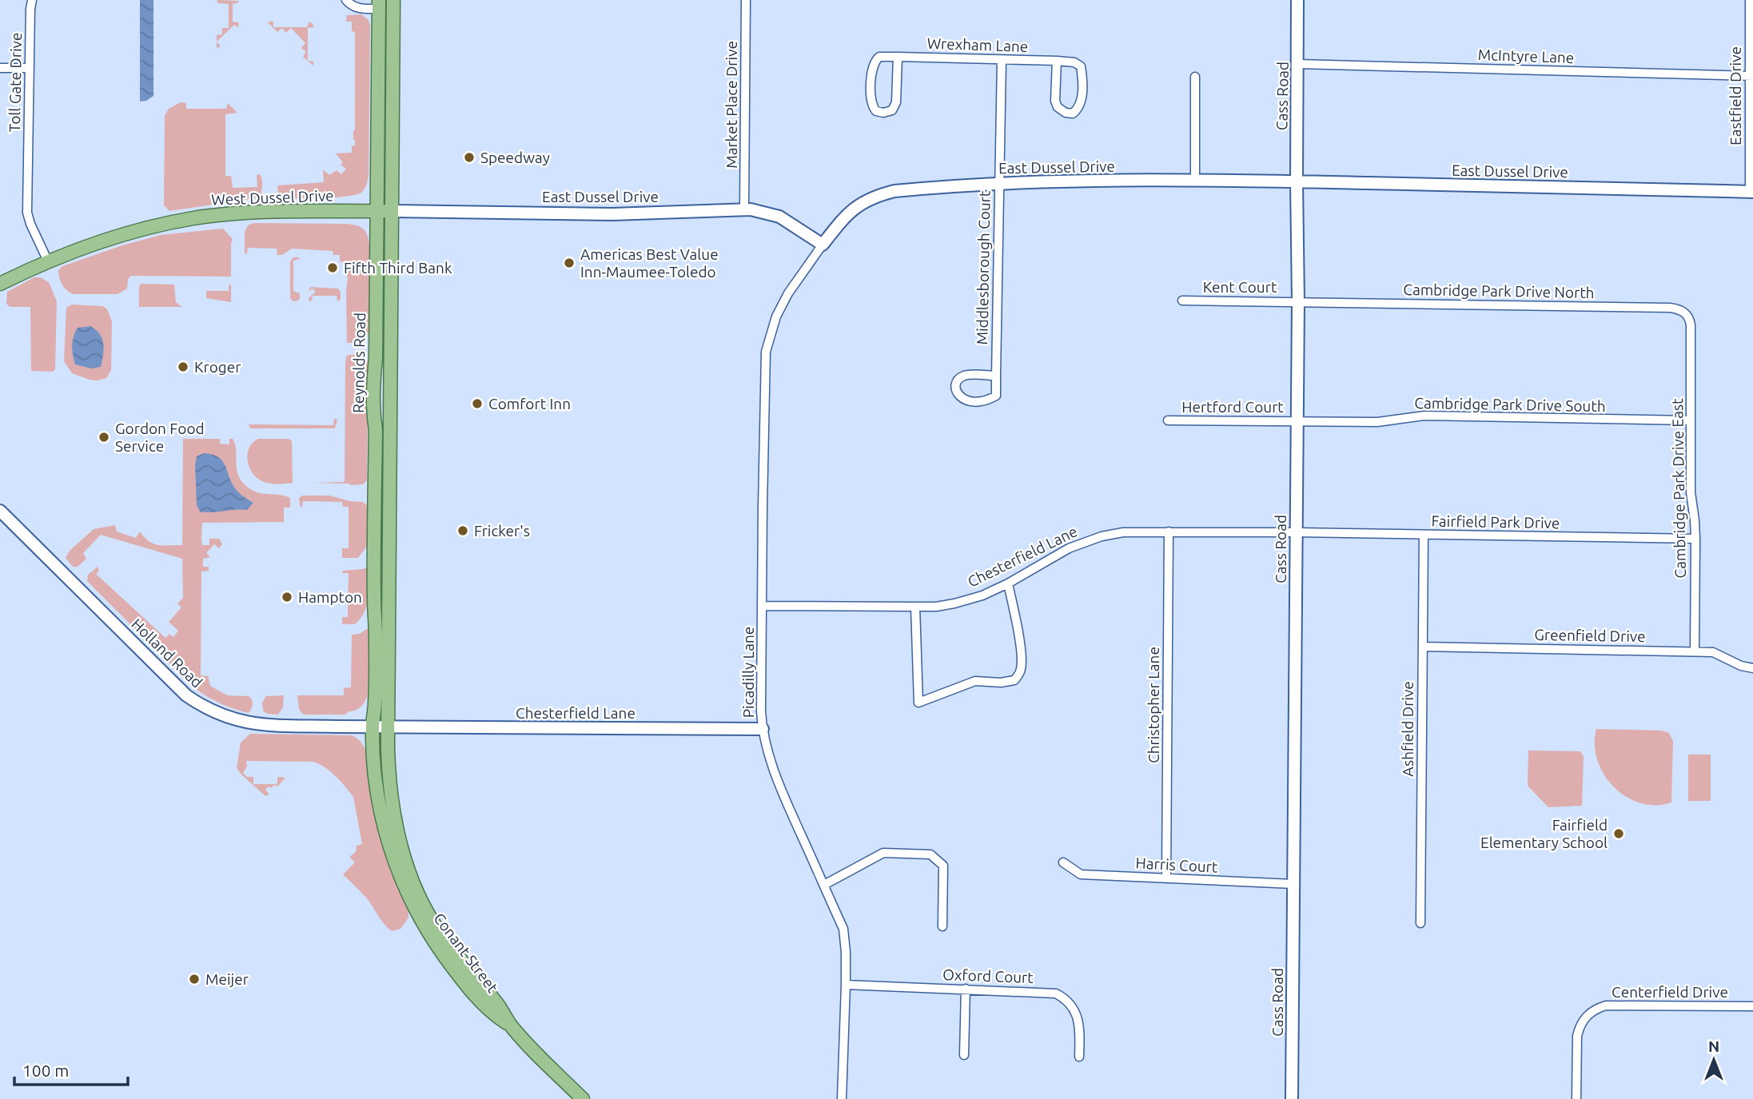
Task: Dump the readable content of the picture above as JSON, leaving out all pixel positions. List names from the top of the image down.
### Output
{
  "streets": {
    "main road": ["West Dussel Drive", "Reynolds Road", "Conant Street"],
    "street": [
      "Wrexham Lane",
      "McIntyre Lane",
      "Toll Gate Drive",
      "Cass Road",
      "Eastfield Drive",
      "Market Place Drive",
      "East Dussel Drive",
      "Middlesborough Court",
      "Kent Court",
      "Cambridge Park Drive North",
      "Cambridge Park Drive South",
      "Hertford Court",
      "Cambridge Park Drive East",
      "Fairfield Park Drive",
      "Chesterfield Lane",
      "Greenfield Drive",
      "Holland Road",
      "Picadilly Lane",
      "Christopher Lane",
      "Ashfield Drive",
      "Harris Court",
      "Oxford Court",
      "Centerfield Drive"
    ]
  },
  "crossings": [
    ["Wrexham Lane", "Middlesborough Court"],
    ["McIntyre Lane", "Cass Road"],
    ["McIntyre Lane", "Eastfield Drive"],
    ["Toll Gate Drive", "West Dussel Drive"],
    ["Cass Road", "East Dussel Drive"],
    ["Cass Road", "Kent Court"],
    ["Cass Road", "Cambridge Park Drive North"],
    ["Cass Road", "Cambridge Park Drive South"],
    ["Cass Road", "Hertford Court"],
    ["Cass Road", "Fairfield Park Drive"],
    ["Cass Road", "Chesterfield Lane"],
    ["Cass Road", "Harris Court"],
    ["Eastfield Drive", "East Dussel Drive"],
    ["Market Place Drive", "East Dussel Drive"],
    ["East Dussel Drive", "West Dussel Drive"],
    ["East Dussel Drive", "Middlesborough Court"],
    ["East Dussel Drive", "Reynolds Road"],
    ["East Dussel Drive", "Picadilly Lane"],
    ["West Dussel Drive", "Reynolds Road"],
    ["Kent Court", "Cambridge Park Drive North"],
    ["Cambridge Park Drive North", "Cambridge Park Drive East"],
    ["Reynolds Road", "Chesterfield Lane"],
    ["Reynolds Road", "Holland Road"],
    ["Reynolds Road", "Conant Street"],
    ["Cambridge Park Drive South", "Hertford Court"],
    ["Cambridge Park Drive South", "Cambridge Park Drive East"],
    ["Cambridge Park Drive East", "Fairfield Park Drive"],
    ["Cambridge Park Drive East", "Greenfield Drive"],
    ["Fairfield Park Drive", "Chesterfield Lane"],
    ["Fairfield Park Drive", "Ashfield Drive"],
    ["Chesterfield Lane", "Holland Road"],
    ["Chesterfield Lane", "Picadilly Lane"],
    ["Chesterfield Lane", "Christopher Lane"],
    ["Chesterfield Lane", "Conant Street"],
    ["Greenfield Drive", "Ashfield Drive"],
    ["Holland Road", "Conant Street"],
    ["Picadilly Lane", "Oxford Court"],
    ["Christopher Lane", "Harris Court"]
  ],
  "places": [
    "Speedway",
    "Americas Best Value Inn-Maumee-Toledo",
    "Fifth Third Bank",
    "Kroger",
    "Comfort Inn",
    "Gordon Food Service",
    "Fricker's",
    "Hampton",
    "Fairfield Elementary School",
    "Meijer"
  ],
  "scale_bar": "100 m",
  "north": "top"
}
